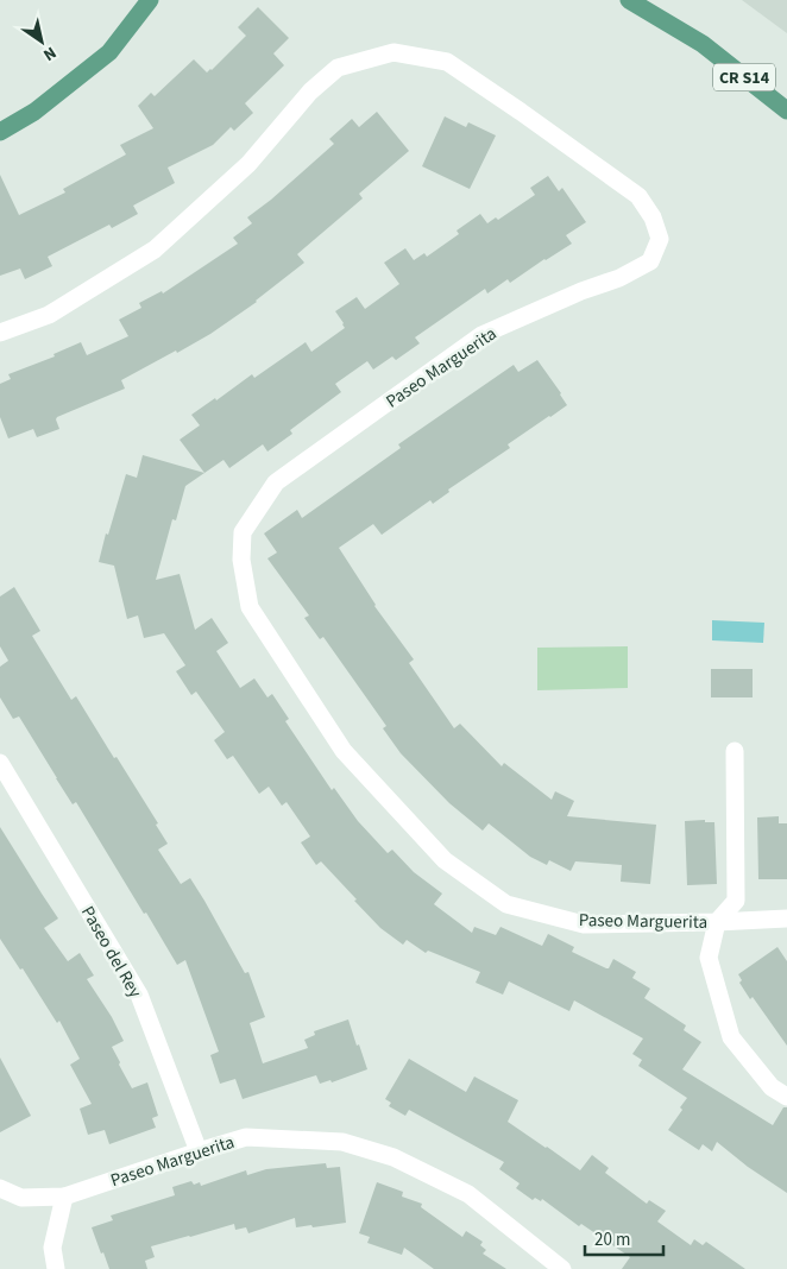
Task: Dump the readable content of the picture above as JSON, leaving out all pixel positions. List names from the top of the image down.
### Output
{
  "streets": {
    "main road": ["CR S14"],
    "street": ["Paseo Marguerita", "Paseo del Rey"]
  },
  "crossings": [
    ["Paseo Marguerita", "Paseo del Rey"]
  ],
  "scale_bar": "20 m",
  "north": "bottom right"
}
